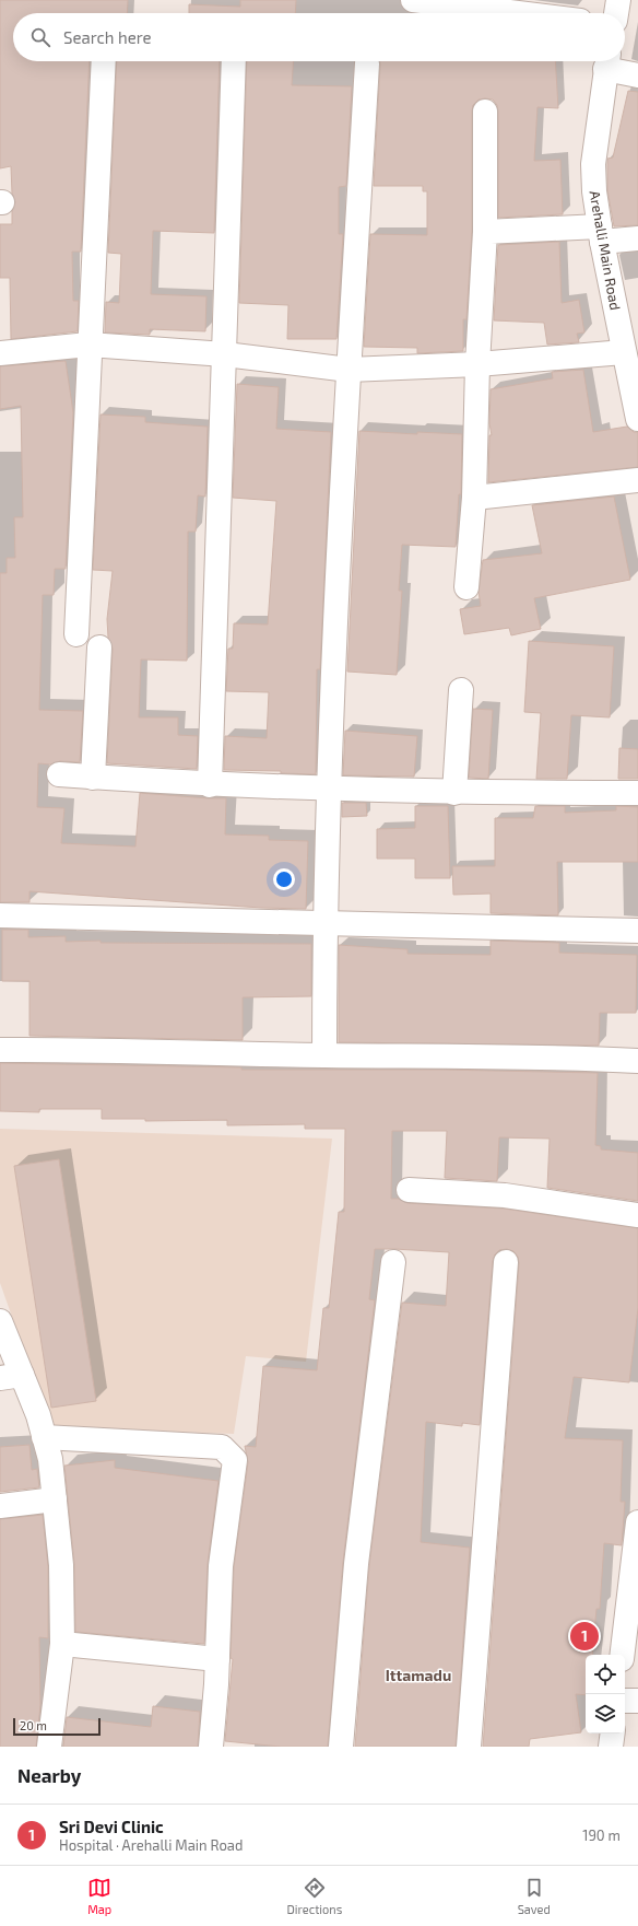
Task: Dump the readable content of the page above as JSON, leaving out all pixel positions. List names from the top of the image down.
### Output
{
  "streets": {
    "street": ["Arehalli Main Road"]
  },
  "districts": ["Ittamadu"],
  "scale_bar": "20 m",
  "page": {
    "search": "Search here",
    "pins": "1",
    "scale": "20 m",
    "heading": "Nearby",
    "list": [
      {
        "mark": "1",
        "name": "Sri Devi Clinic",
        "note": "Hospital · Arehalli Main Road",
        "value": "190 m"
      }
    ],
    "nav": ["Map", "Directions", "Saved"]
  }
}
